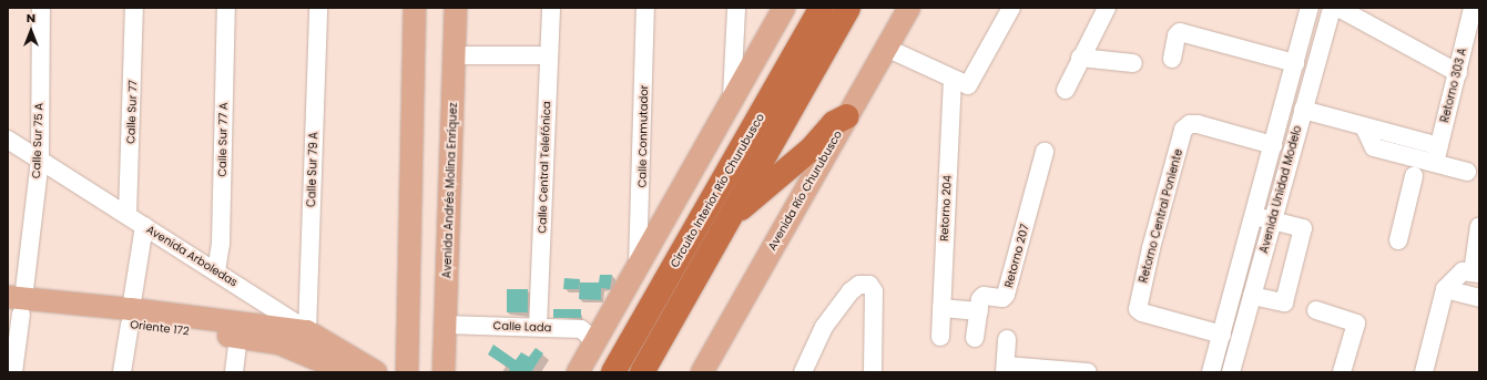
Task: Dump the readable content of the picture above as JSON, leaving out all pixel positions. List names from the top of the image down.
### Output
{
  "streets": {
    "highway": ["Circuito Interior Río Churubusco"],
    "main road": [
      "Avenida Andrés Molina Enríquez",
      "Avenida Río Churubusco",
      "Avenida Arboledas",
      "Oriente 172"
    ],
    "street": [
      "Retorno 303 A",
      "Calle Sur 77",
      "Calle Conmutador",
      "Calle Sur 77 A",
      "Calle Sur 75 A",
      "Calle Central Telefónica",
      "Calle Sur 79 A",
      "Avenida Unidad Modelo",
      "Retorno 204",
      "Retorno Central Poniente",
      "Retorno 207",
      "Calle Lada"
    ]
  },
  "crossings": [
    ["Calle Sur 77", "Avenida Arboledas"],
    ["Calle Sur 77 A", "Avenida Arboledas"],
    ["Calle Sur 75 A", "Avenida Arboledas"],
    ["Calle Sur 75 A", "Oriente 172"],
    ["Calle Central Telefónica", "Calle Lada"],
    ["Calle Sur 79 A", "Avenida Arboledas"],
    ["Calle Sur 79 A", "Oriente 172"],
    ["Avenida Unidad Modelo", "Retorno Central Poniente"],
    ["Avenida Andrés Molina Enríquez", "Calle Lada"],
    ["Avenida Arboledas", "Oriente 172"]
  ],
  "north": "top"
}
